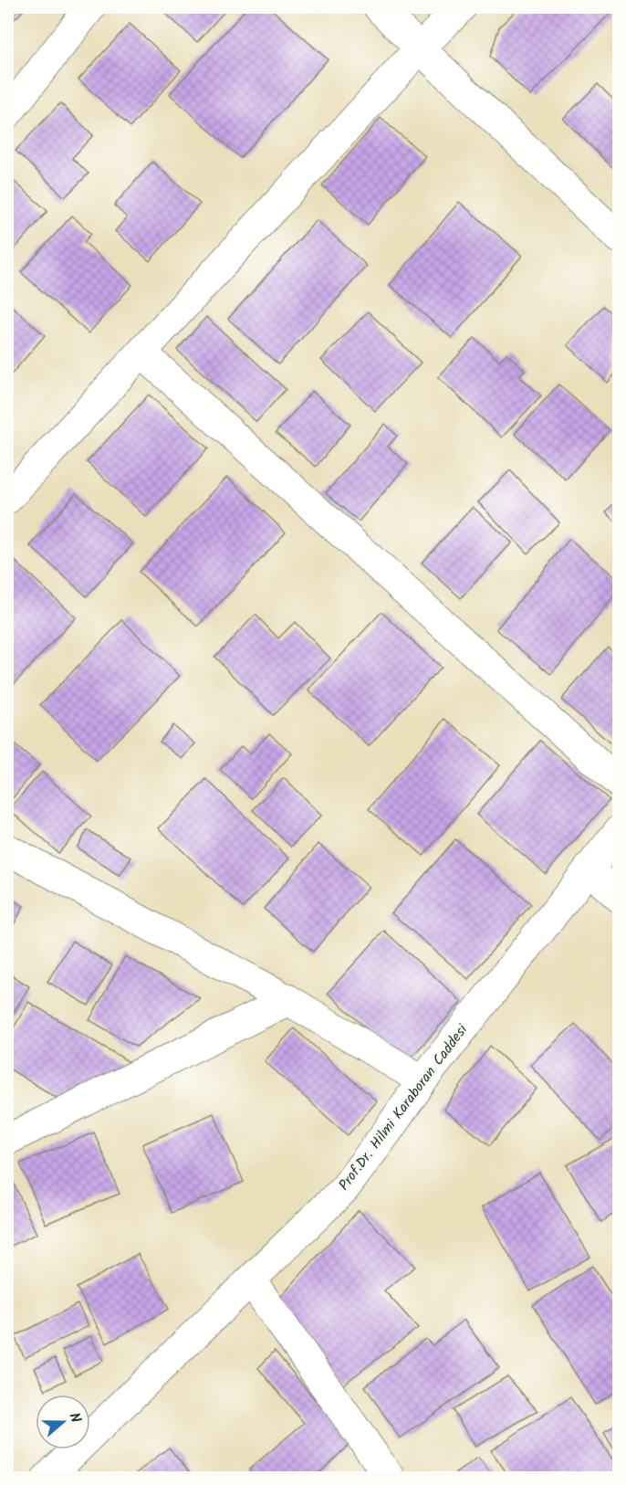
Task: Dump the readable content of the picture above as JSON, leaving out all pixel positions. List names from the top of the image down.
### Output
{
  "streets": {
    "street": ["Prof.Dr. Hilmi Karaboran Caddesi"]
  },
  "north": "right"
}
